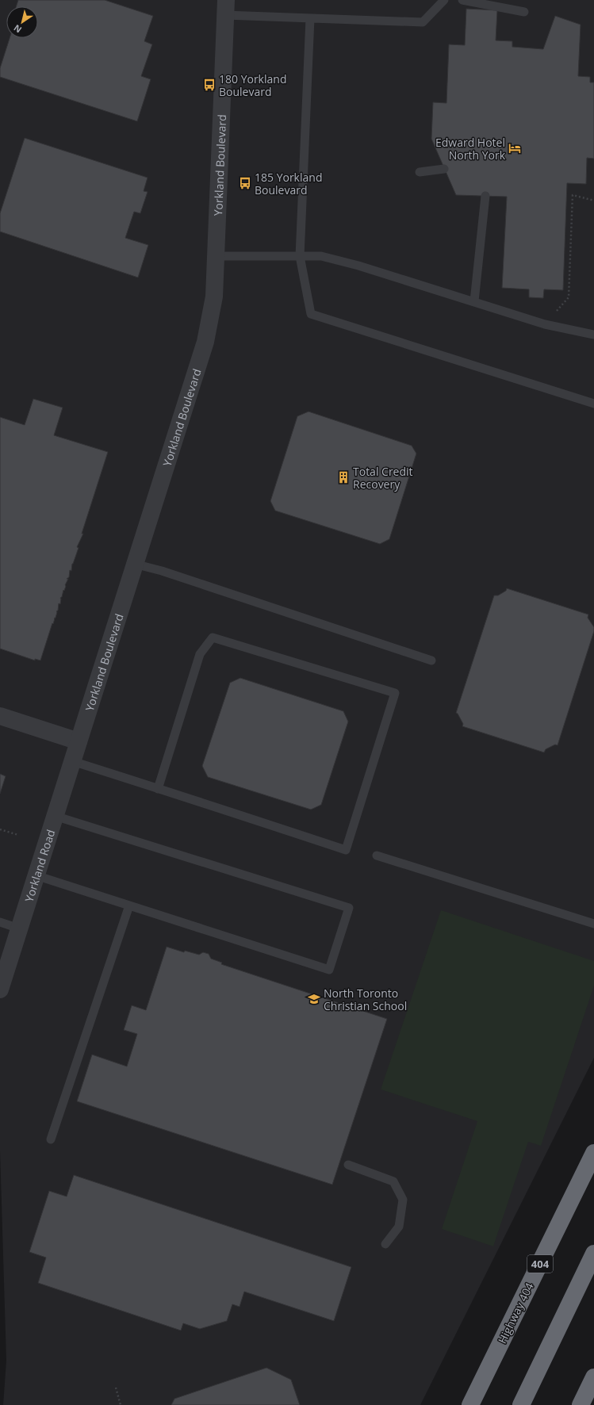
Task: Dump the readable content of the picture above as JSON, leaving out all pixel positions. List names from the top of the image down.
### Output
{
  "streets": {
    "highway": ["404", "Highway 404"],
    "street": ["Yorkland Boulevard", "Yorkland Road"]
  },
  "crossings": [
    ["Yorkland Boulevard", "Yorkland Road"]
  ],
  "places": {
    "bus stop": ["180 Yorkland Boulevard", "185 Yorkland Boulevard"],
    "hotel": ["Edward Hotel North York"],
    "building": ["Total Credit Recovery"],
    "school or university": ["North Toronto Christian School"]
  },
  "north": "bottom left"
}
